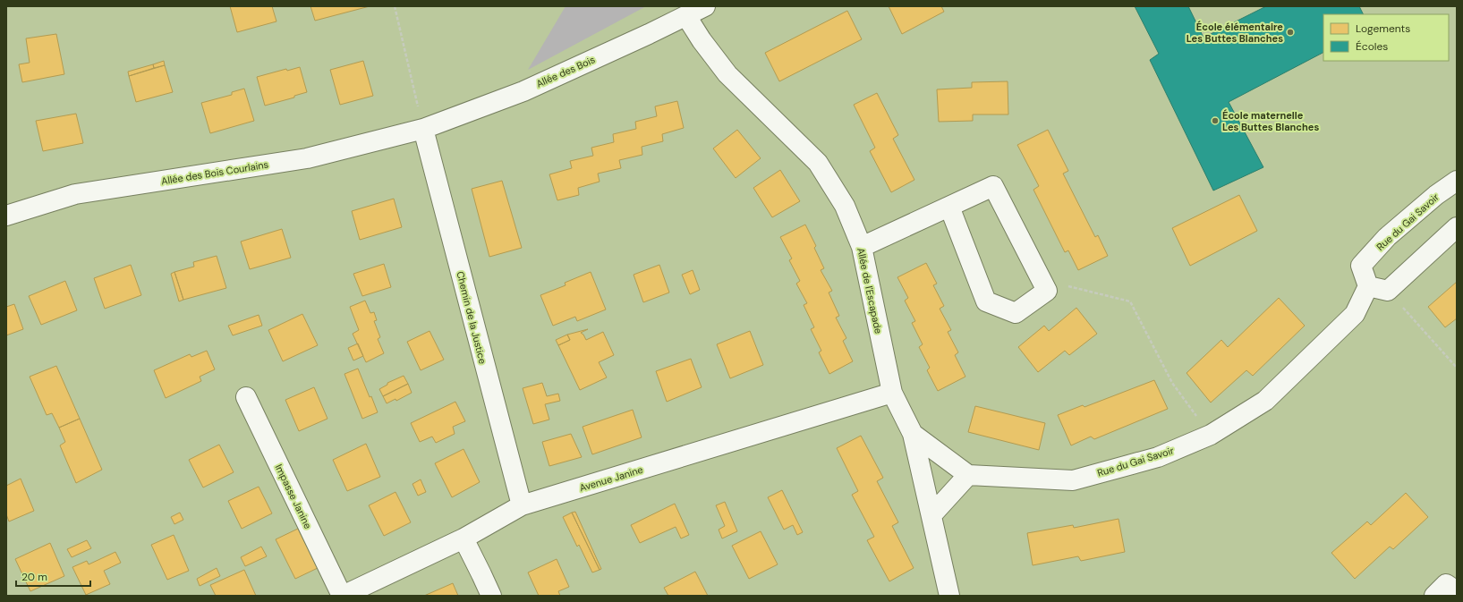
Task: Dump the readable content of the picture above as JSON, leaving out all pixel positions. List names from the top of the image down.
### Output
{
  "streets": {
    "street": [
      "Allée des Bois",
      "Allée des Bois Courlains",
      "Rue du Gai Savoir",
      "Allée de l'Escapade",
      "Chemin de la Justice",
      "Avenue Janine",
      "Impasse Janine"
    ]
  },
  "crossings": [
    ["Allée des Bois", "Allée des Bois Courlains"],
    ["Allée des Bois", "Allée de l'Escapade"],
    ["Allée des Bois", "Chemin de la Justice"],
    ["Allée des Bois Courlains", "Chemin de la Justice"],
    ["Allée de l'Escapade", "Avenue Janine"],
    ["Chemin de la Justice", "Avenue Janine"],
    ["Avenue Janine", "Impasse Janine"]
  ],
  "places": ["École élémentaire Les Buttes Blanches", "École maternelle Les Buttes Blanches"],
  "legend": ["Logements", "Écoles"],
  "scale_bar": "20 m"
}
